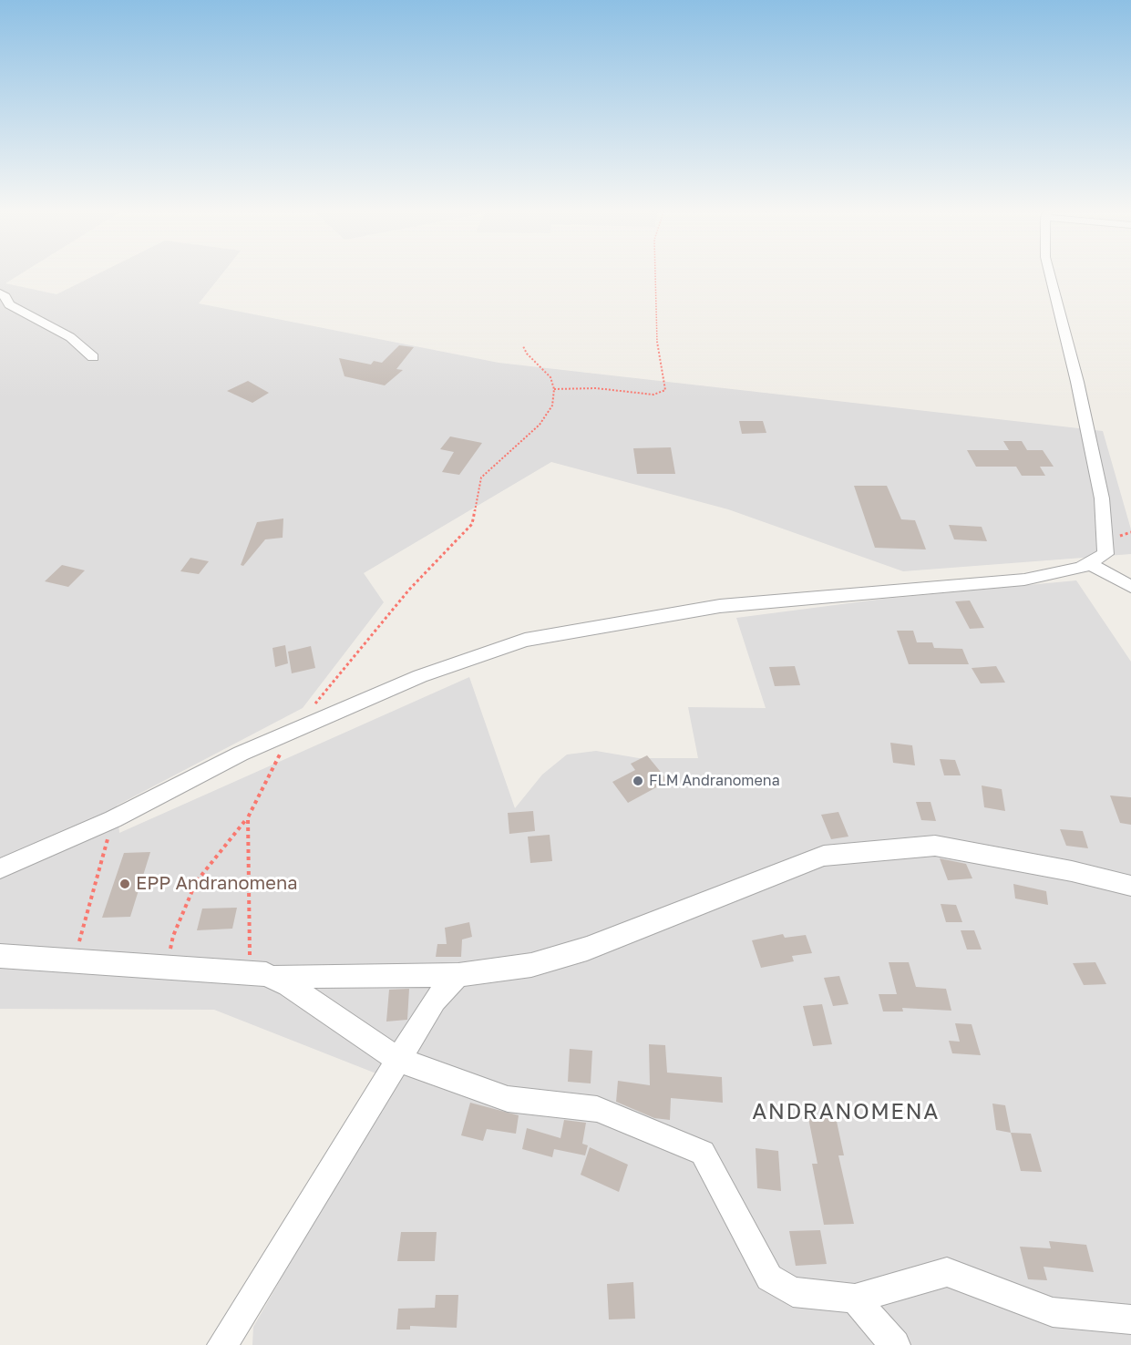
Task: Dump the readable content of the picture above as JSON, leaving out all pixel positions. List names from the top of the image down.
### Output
{
  "districts": ["ANDRANOMENA"],
  "places": ["FLM Andranomena", "EPP Andranomena"]
}
